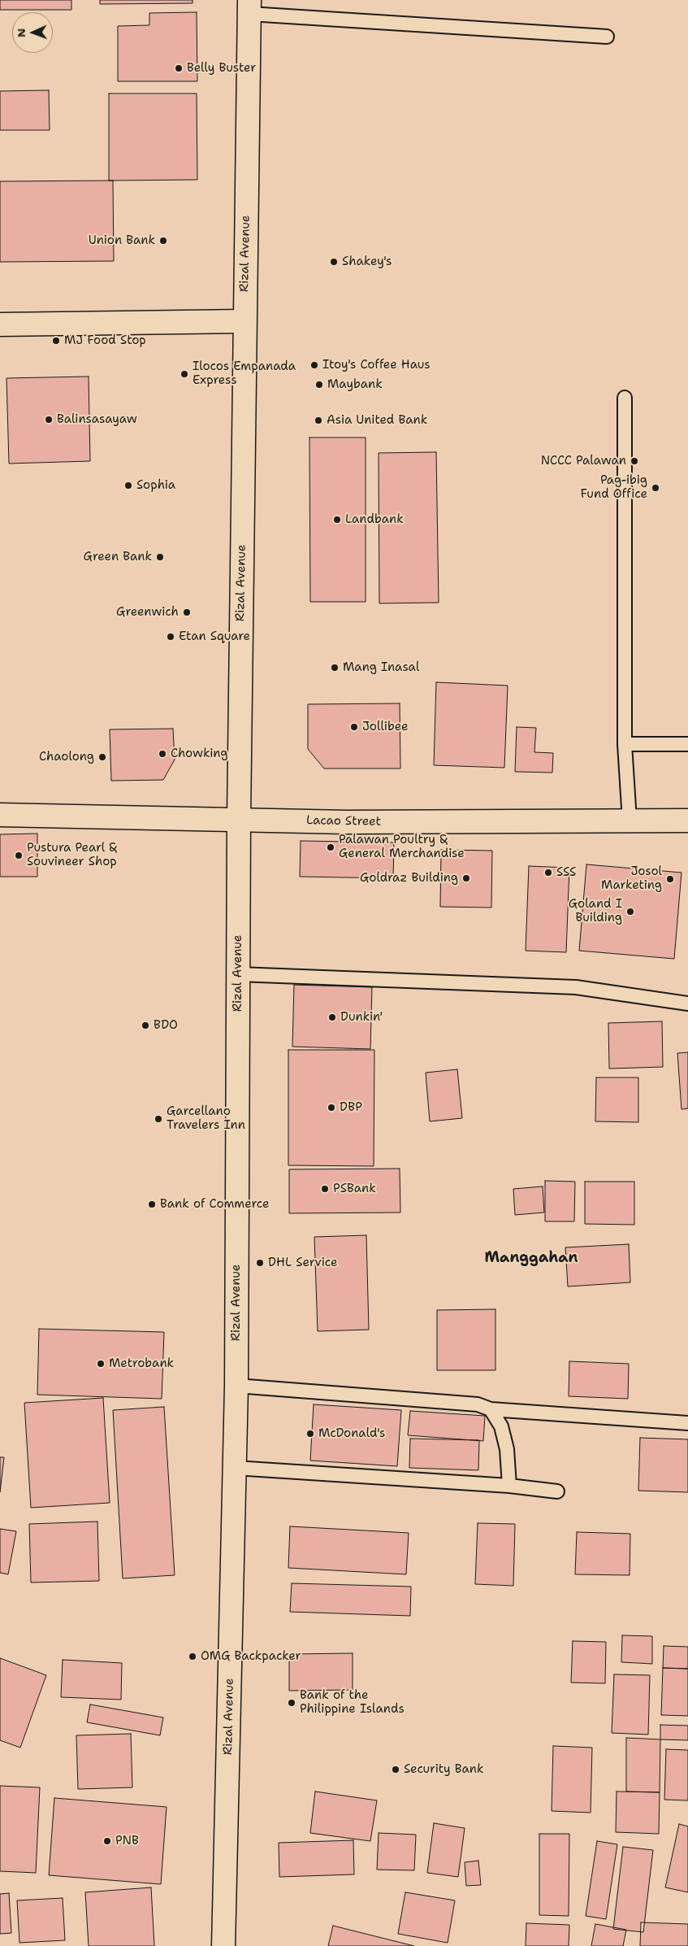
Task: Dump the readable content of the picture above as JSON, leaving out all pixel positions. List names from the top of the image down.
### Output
{
  "streets": {
    "main road": ["Rizal Avenue", "Lacao Street"]
  },
  "crossings": [
    ["Rizal Avenue", "Lacao Street"]
  ],
  "districts": ["Manggahan"],
  "places": [
    "Belly Buster",
    "Union Bank",
    "Shakey's",
    "MJ Food Stop",
    "Itoy's Coffee Haus",
    "Ilocos Empanada Express",
    "Maybank",
    "Balinsasayaw",
    "Asia United Bank",
    "NCCC Palawan",
    "Sophia",
    "Pag-ibig Fund Office",
    "Landbank",
    "Green Bank",
    "Greenwich",
    "Etan Square",
    "Mang Inasal",
    "Jollibee",
    "Chowking",
    "Chaolong",
    "Palawan Poultry & General Merchandise",
    "Pustura Pearl & Souvineer Shop",
    "SSS",
    "Goldraz Building",
    "Josol Marketing",
    "Goland I Building",
    "Dunkin'",
    "BDO",
    "DBP",
    "Garcellano Travelers Inn",
    "PSBank",
    "Bank of Commerce",
    "DHL Service",
    "Metrobank",
    "McDonald's",
    "OMG Backpacker",
    "Bank of the Philippine Islands",
    "Security Bank",
    "PNB"
  ],
  "north": "left"
}
